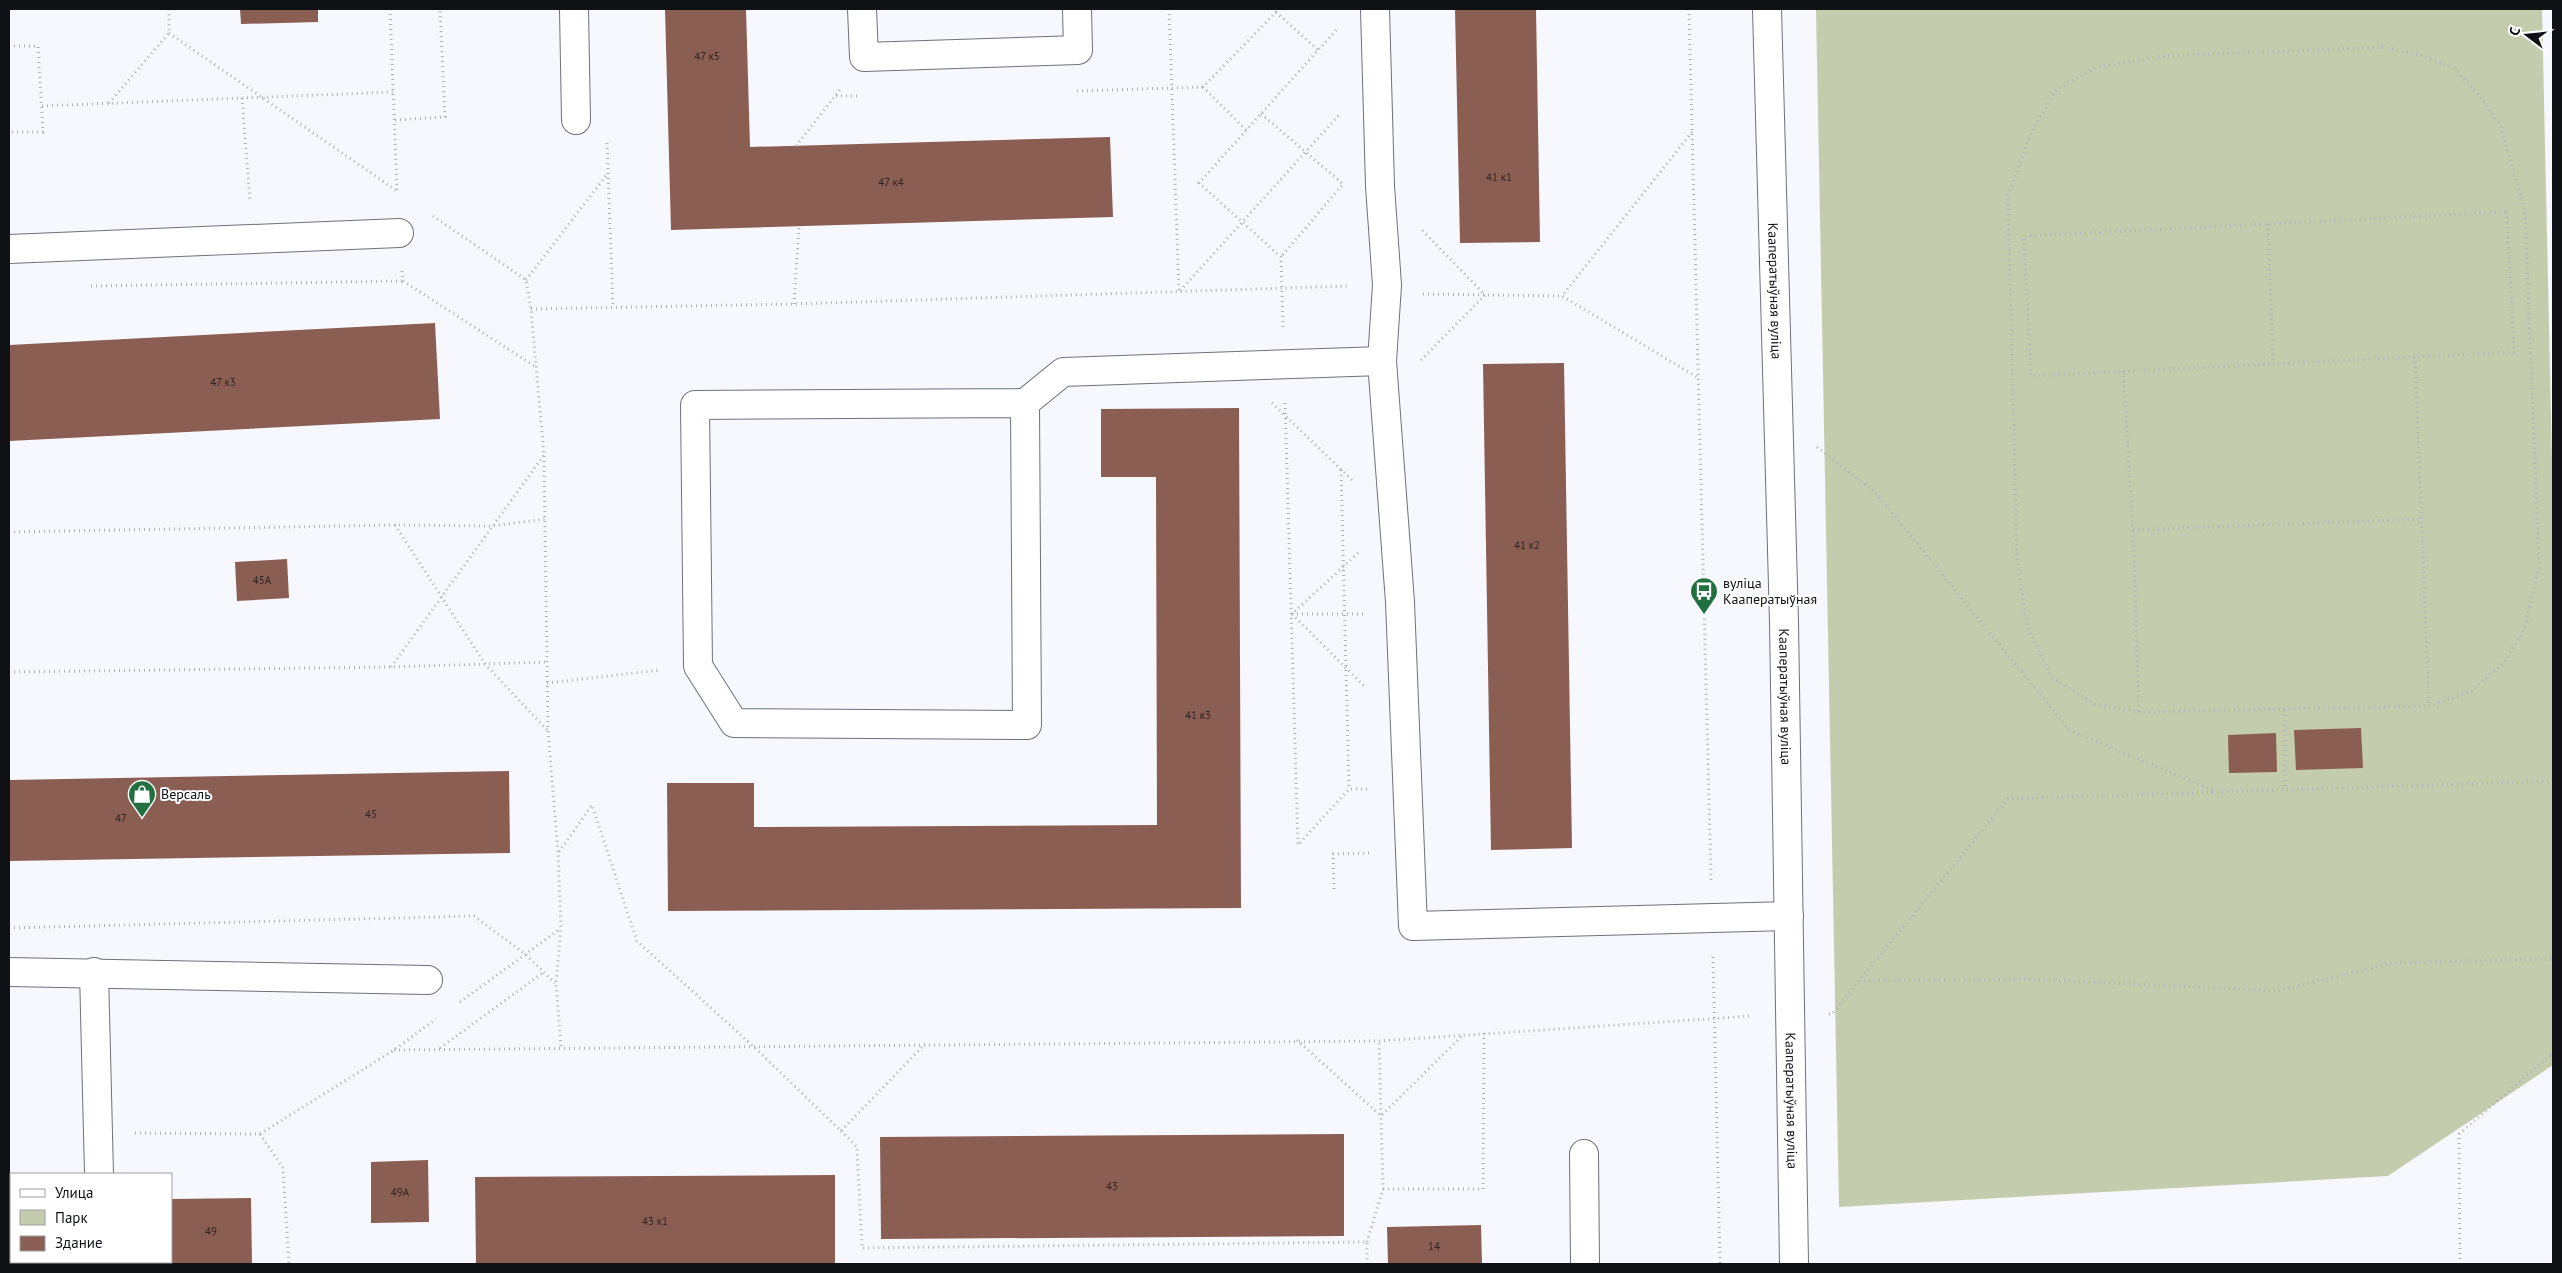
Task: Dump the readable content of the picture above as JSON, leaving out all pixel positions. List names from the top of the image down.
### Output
{
  "streets": {
    "street": ["Кааператыўная вуліца"]
  },
  "places": {
    "bus stop": ["вуліца Кааператыўная"],
    "shop": ["Версаль"]
  },
  "house_numbers": [
    "47 к5",
    "41 к1",
    "47 к4",
    "47 к3",
    "41 к2",
    "45А",
    "41 к3",
    "45",
    "47",
    "43",
    "49А",
    "43 к1",
    "49",
    "14"
  ],
  "legend": ["Улица", "Парк", "Здание"],
  "north": "left"
}
